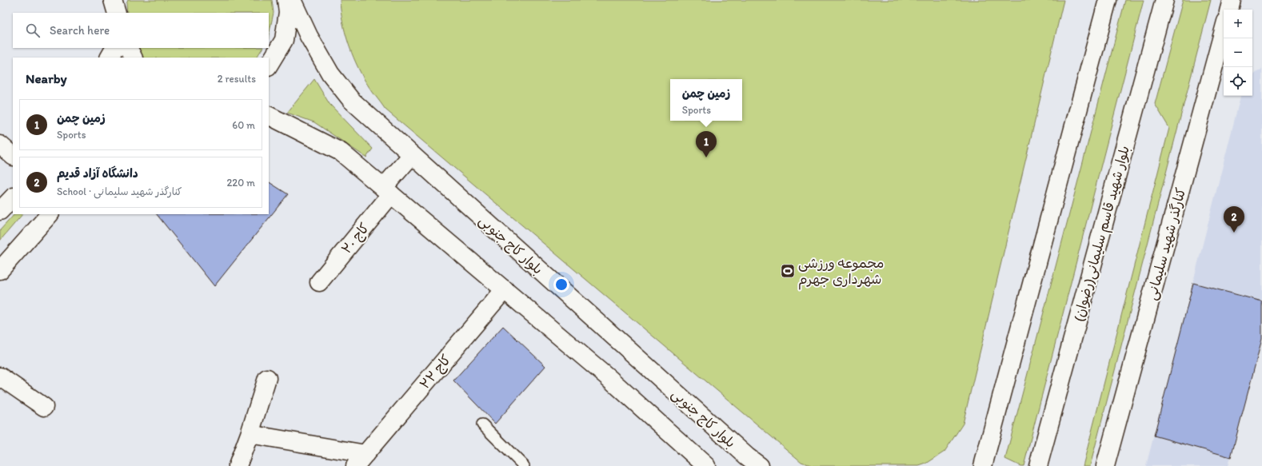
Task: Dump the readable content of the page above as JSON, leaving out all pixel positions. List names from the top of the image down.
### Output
{
  "streets": {
    "main road": [
      "بلوار شهید قاسم سلیمانی(رضوان)",
      "کاج ۲۰",
      "کنارگذر شهید سلیمانی",
      "بلوار کاج جنوبی",
      "کاج ۲۲"
    ]
  },
  "crossings": [
    ["کاج ۲۰", "بلوار کاج جنوبی"]
  ],
  "places": {
    "sports": ["مجموعه ورزشی شهرداری جهرم"]
  },
  "page": {
    "map_buttons": ["+", "−"],
    "search": "Search here",
    "heading": ["Nearby", "2 results"],
    "popup": ["زمین چمن", "Sports"],
    "list": [
      {
        "mark": "1",
        "name": "زمین چمن",
        "note": "Sports",
        "value": "60 m"
      },
      {
        "mark": "2",
        "name": "دانشگاه آزاد قدیم",
        "note": "School · کنارگذر شهید سلیمانی",
        "value": "220 m"
      }
    ],
    "pins": ["1", "2"]
  }
}
